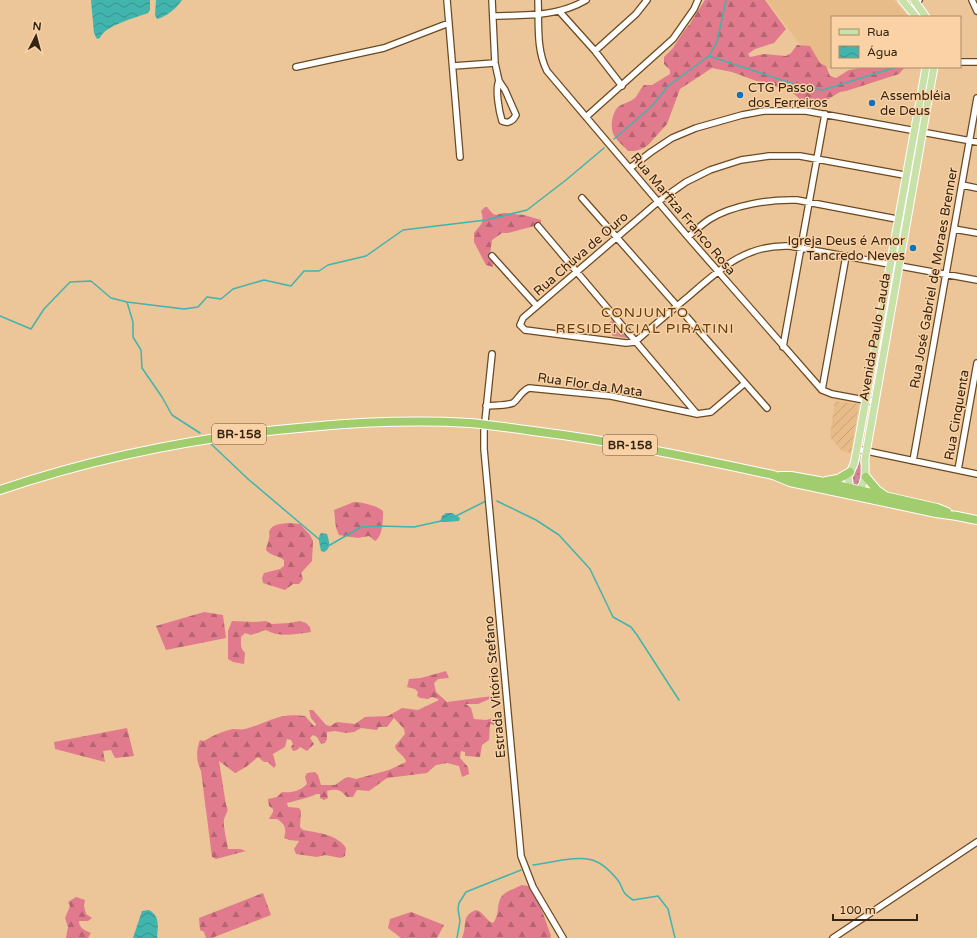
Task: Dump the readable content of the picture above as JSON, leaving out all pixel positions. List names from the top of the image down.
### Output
{
  "streets": {
    "highway": ["BR-158"],
    "main road": ["Avenida Paulo Lauda"],
    "street": [
      "Rua Marfiza Franco Rosa",
      "Rua Chuva de Ouro",
      "Rua José Gabriel de Moraes Brenner",
      "Rua Flor da Mata",
      "Rua Cinquenta",
      "Estrada Vitório Stefano"
    ]
  },
  "crossings": [
    ["Rua Marfiza Franco Rosa", "Rua Chuva de Ouro"],
    ["Rua Chuva de Ouro", "Avenida Paulo Lauda"],
    ["Avenida Paulo Lauda", "BR-158"],
    ["Rua Flor da Mata", "Estrada Vitório Stefano"],
    ["BR-158", "Estrada Vitório Stefano"]
  ],
  "districts": ["CONJUNTO RESIDENCIAL PIRATINI"],
  "places": ["CTG Passo dos Ferreiros", "Assembléia de Deus", "Igreja Deus é Amor Tancredo Neves"],
  "legend": ["Rua", "Água"],
  "scale_bar": "100 m",
  "north": "top"
}
